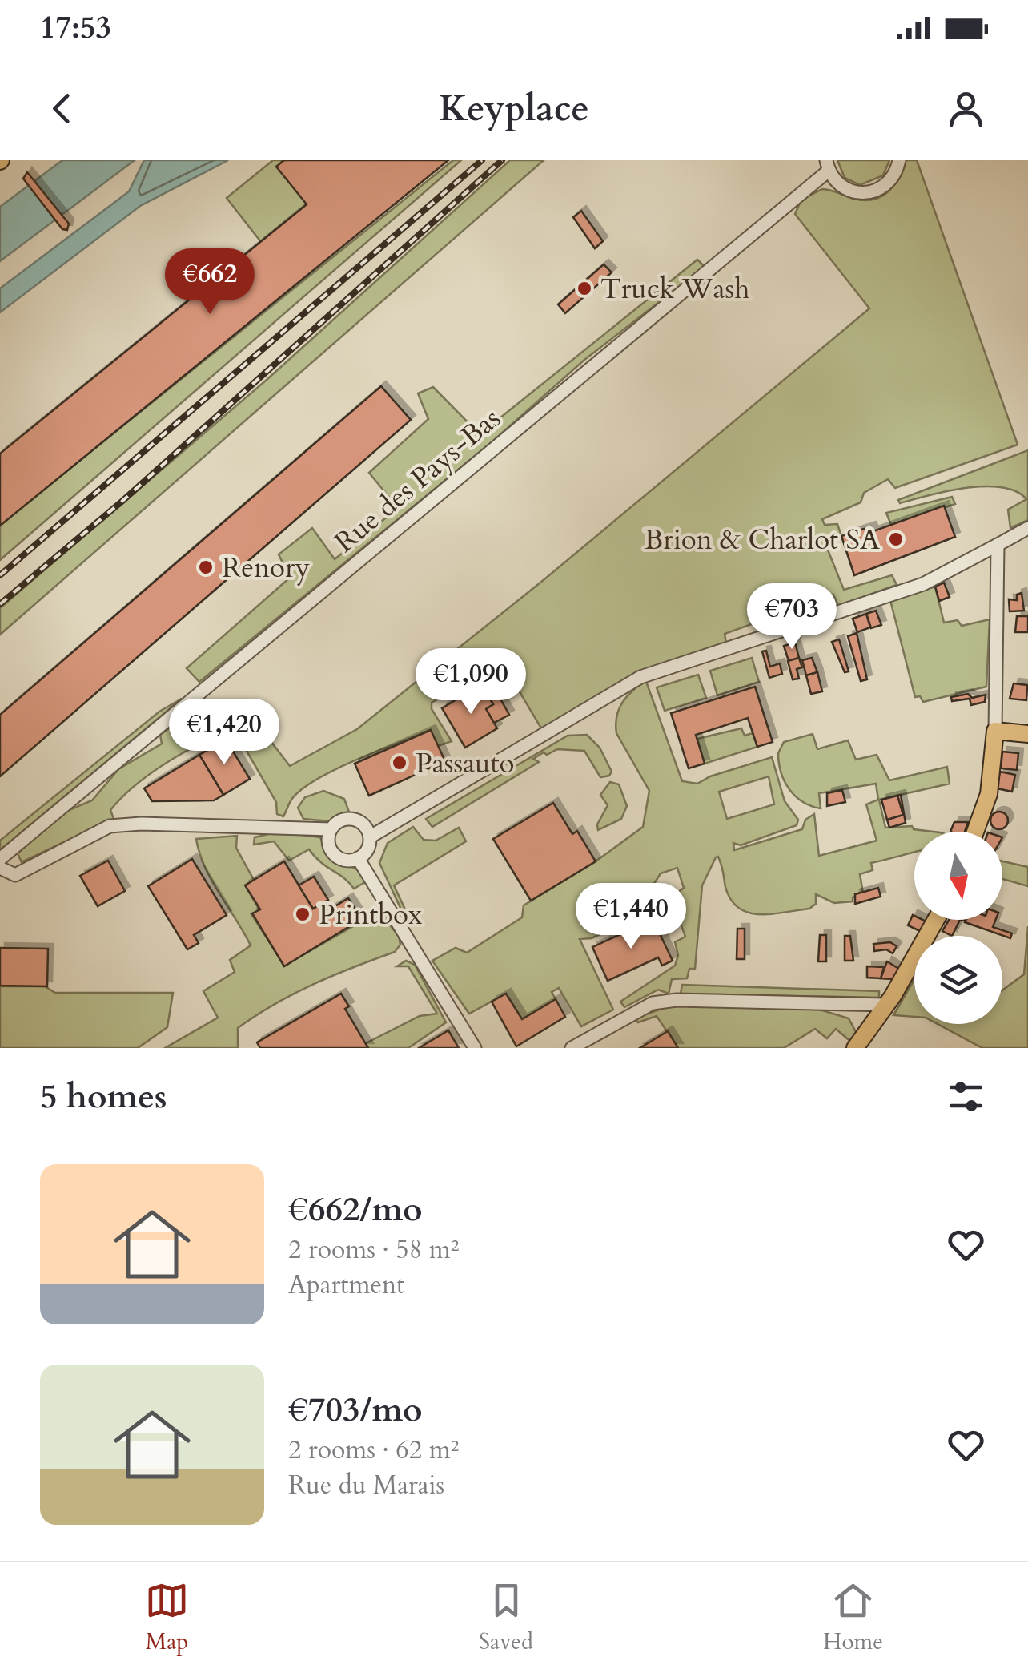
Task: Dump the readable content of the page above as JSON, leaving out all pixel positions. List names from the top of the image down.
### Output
{
  "streets": {
    "street": ["Rue des Pays-Bas"]
  },
  "places": [
    "Truck Wash",
    "Brion & Charlot SA",
    "Renory",
    "Passauto",
    "Printbox"
  ],
  "north": "bottom",
  "page": {
    "status": "17:53",
    "header": "Keyplace",
    "price": [
      "€662",
      "€703",
      "€1,090",
      "€1,420",
      "€1,440"
    ],
    "heading": "5 homes",
    "list": [
      {
        "name": "€662/mo",
        "note": "2 rooms · 58 m² · Apartment"
      },
      {
        "name": "€703/mo",
        "note": "2 rooms · 62 m² · Rue du Marais"
      }
    ],
    "tabs": ["Map", "Saved", "Home"]
  }
}
